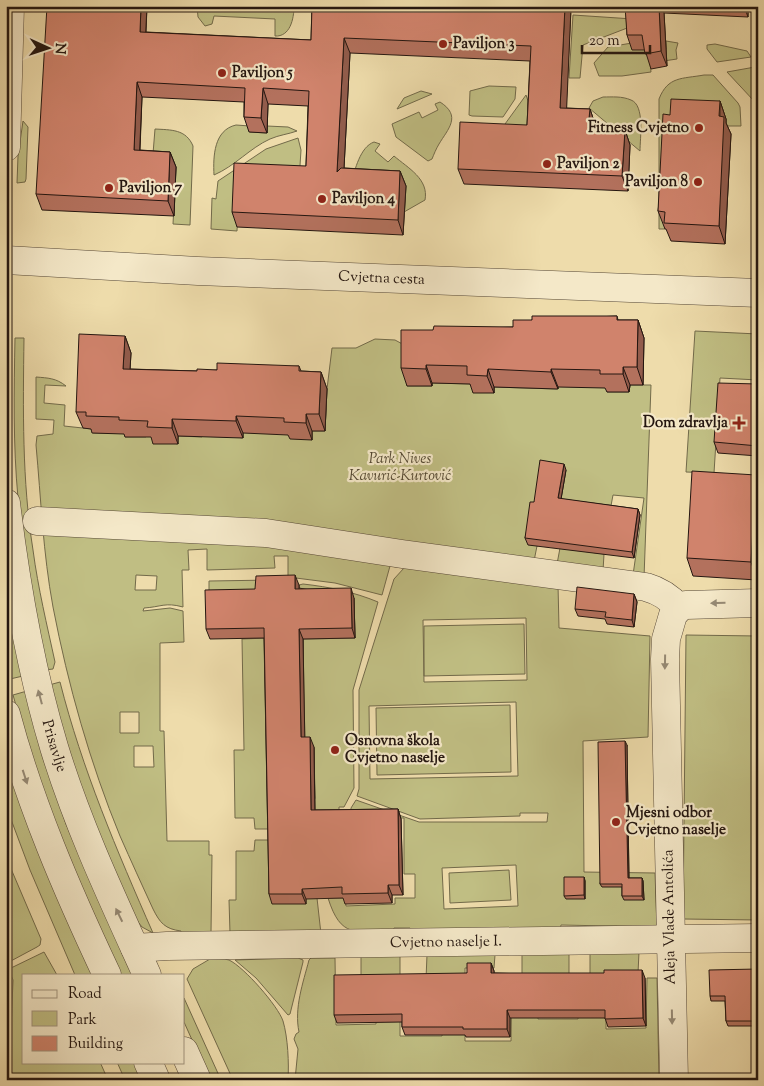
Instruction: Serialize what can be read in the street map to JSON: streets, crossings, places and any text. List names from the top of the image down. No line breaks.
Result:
{"streets":{"street":["Cvjetna cesta","Prisavlje","Aleja Vlade Antolića","Cvjetno naselje I."]},"crossings":[["Prisavlje","Cvjetno naselje I."],["Aleja Vlade Antolića","Cvjetno naselje I."]],"one_way":["Aleja Vlade Antolića"],"parks":["Park Nives Kavurić-Kurtović"],"places":{"other":["Paviljon 3","Paviljon 5","Fitness Cvjetno","Paviljon 2","Paviljon 8","Paviljon 7","Paviljon 4","Osnovna škola Cvjetno naselje","Mjesni odbor Cvjetno naselje"],"health":["Dom zdravlja"]},"legend":["Road","Park","Building"],"scale_bar":"20 m","north":"right"}
